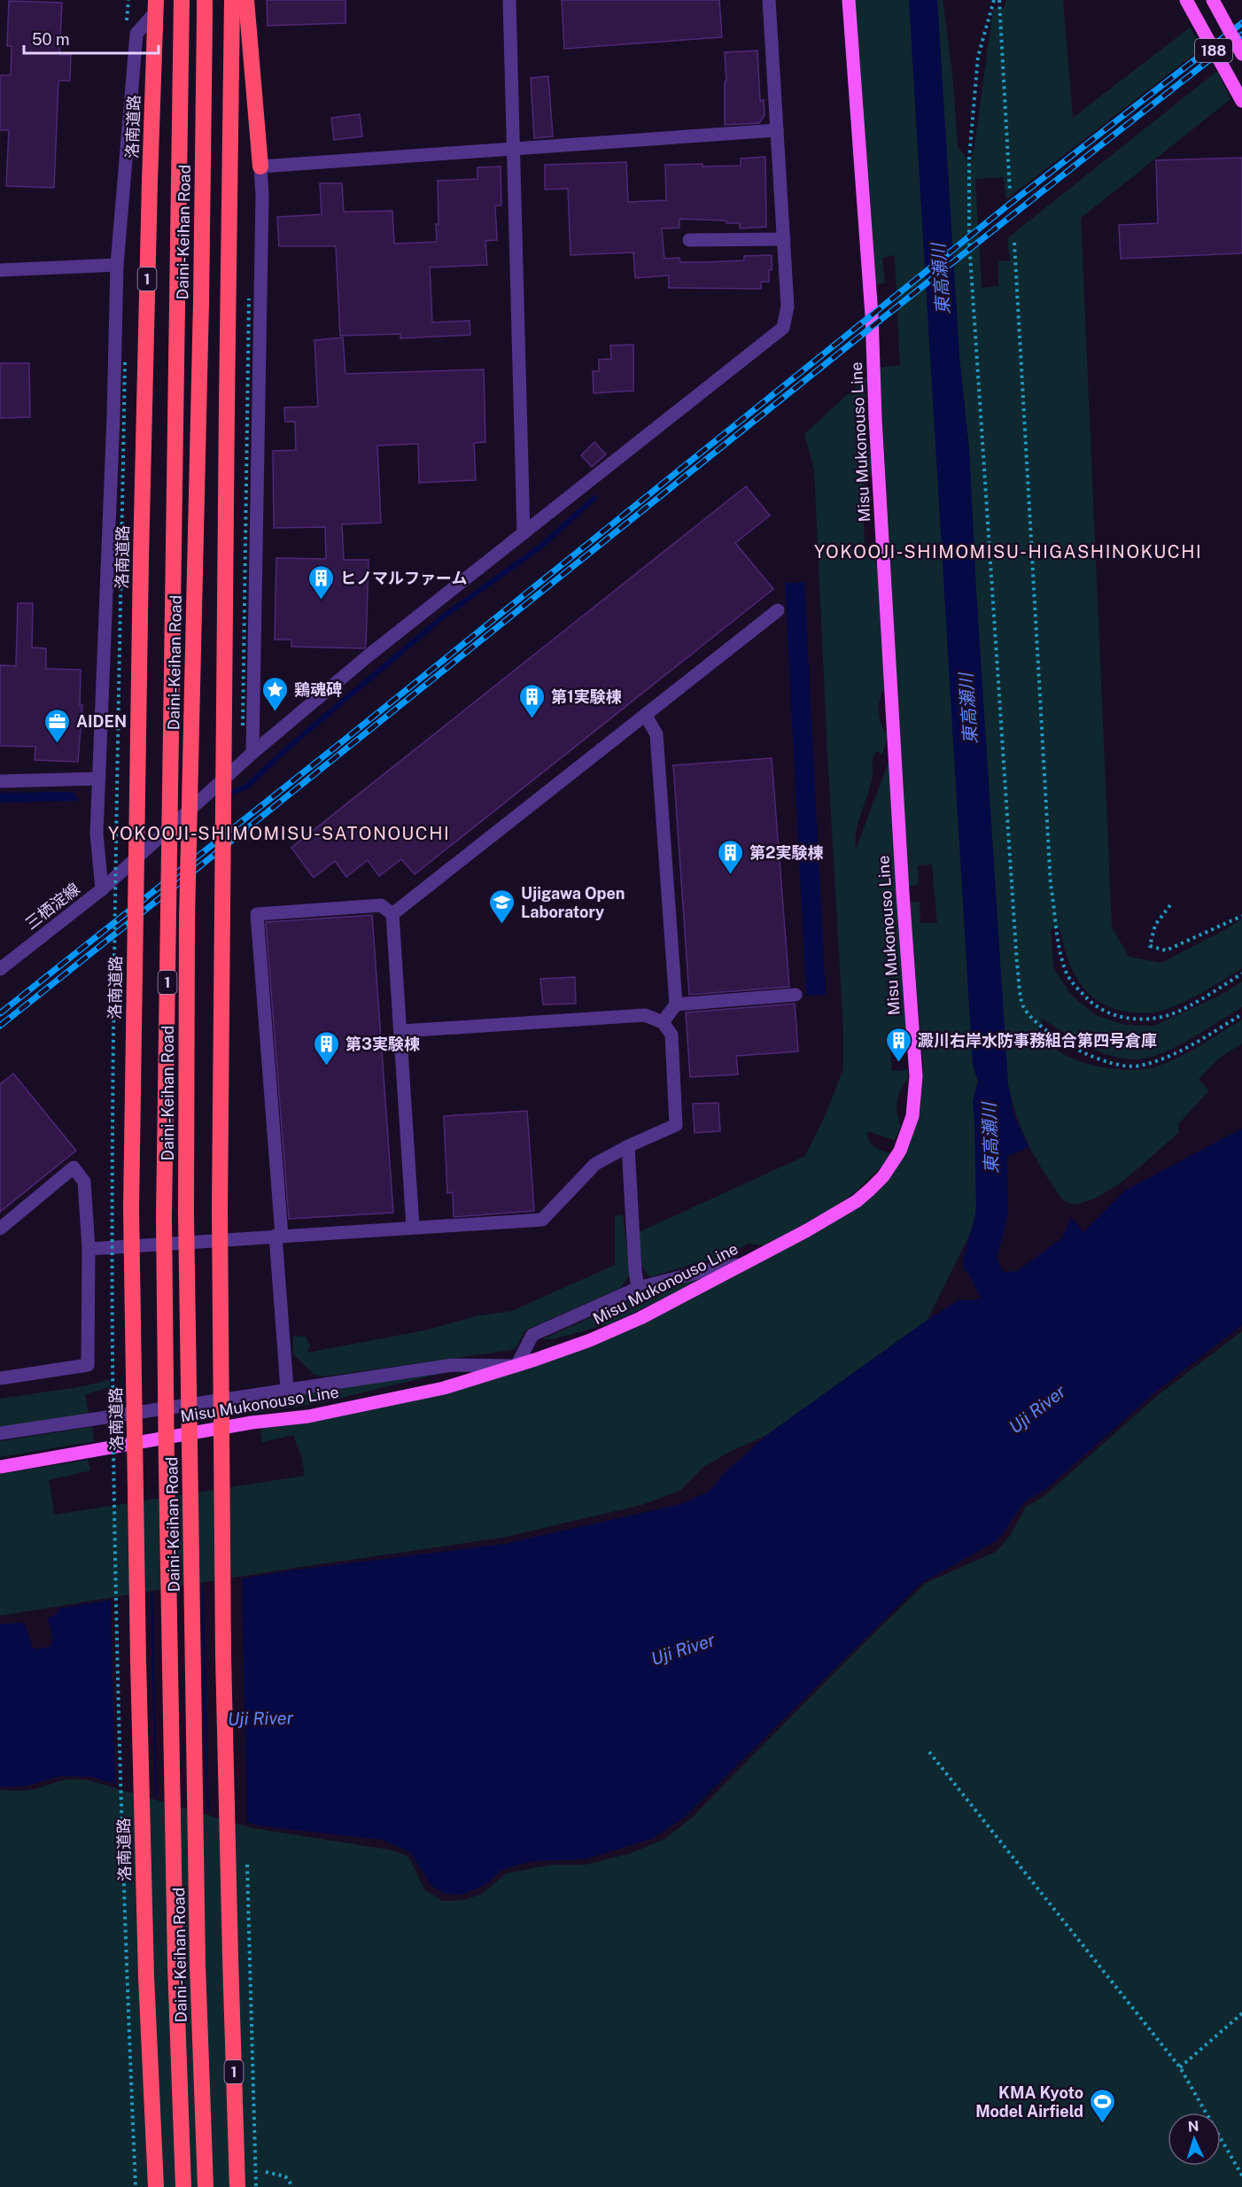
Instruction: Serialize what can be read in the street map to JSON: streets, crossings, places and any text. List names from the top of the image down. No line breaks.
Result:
{"streets":{"highway":["洛南道路","Daini-Keihan Road","1"],"main road":["188","Misu Mukonouso Line"],"street":["三栖淀線"]},"districts":["YOKOOJI-SHIMOMISU-HIGASHINOKUCHI","YOKOOJI-SHIMOMISU-SATONOUCHI"],"water":["東高瀬川","Uji River"],"places":{"building":["ヒノマルファーム","第1実験棟","第2実験棟","澱川右岸水防事務組合第四号倉庫","第3実験棟"],"place":["鶏魂碑"],"office":["AIDEN"],"school or university":["Ujigawa Open Laboratory"],"sports":["KMA Kyoto Model Airfield"]},"scale_bar":"50 m","north":"top"}
